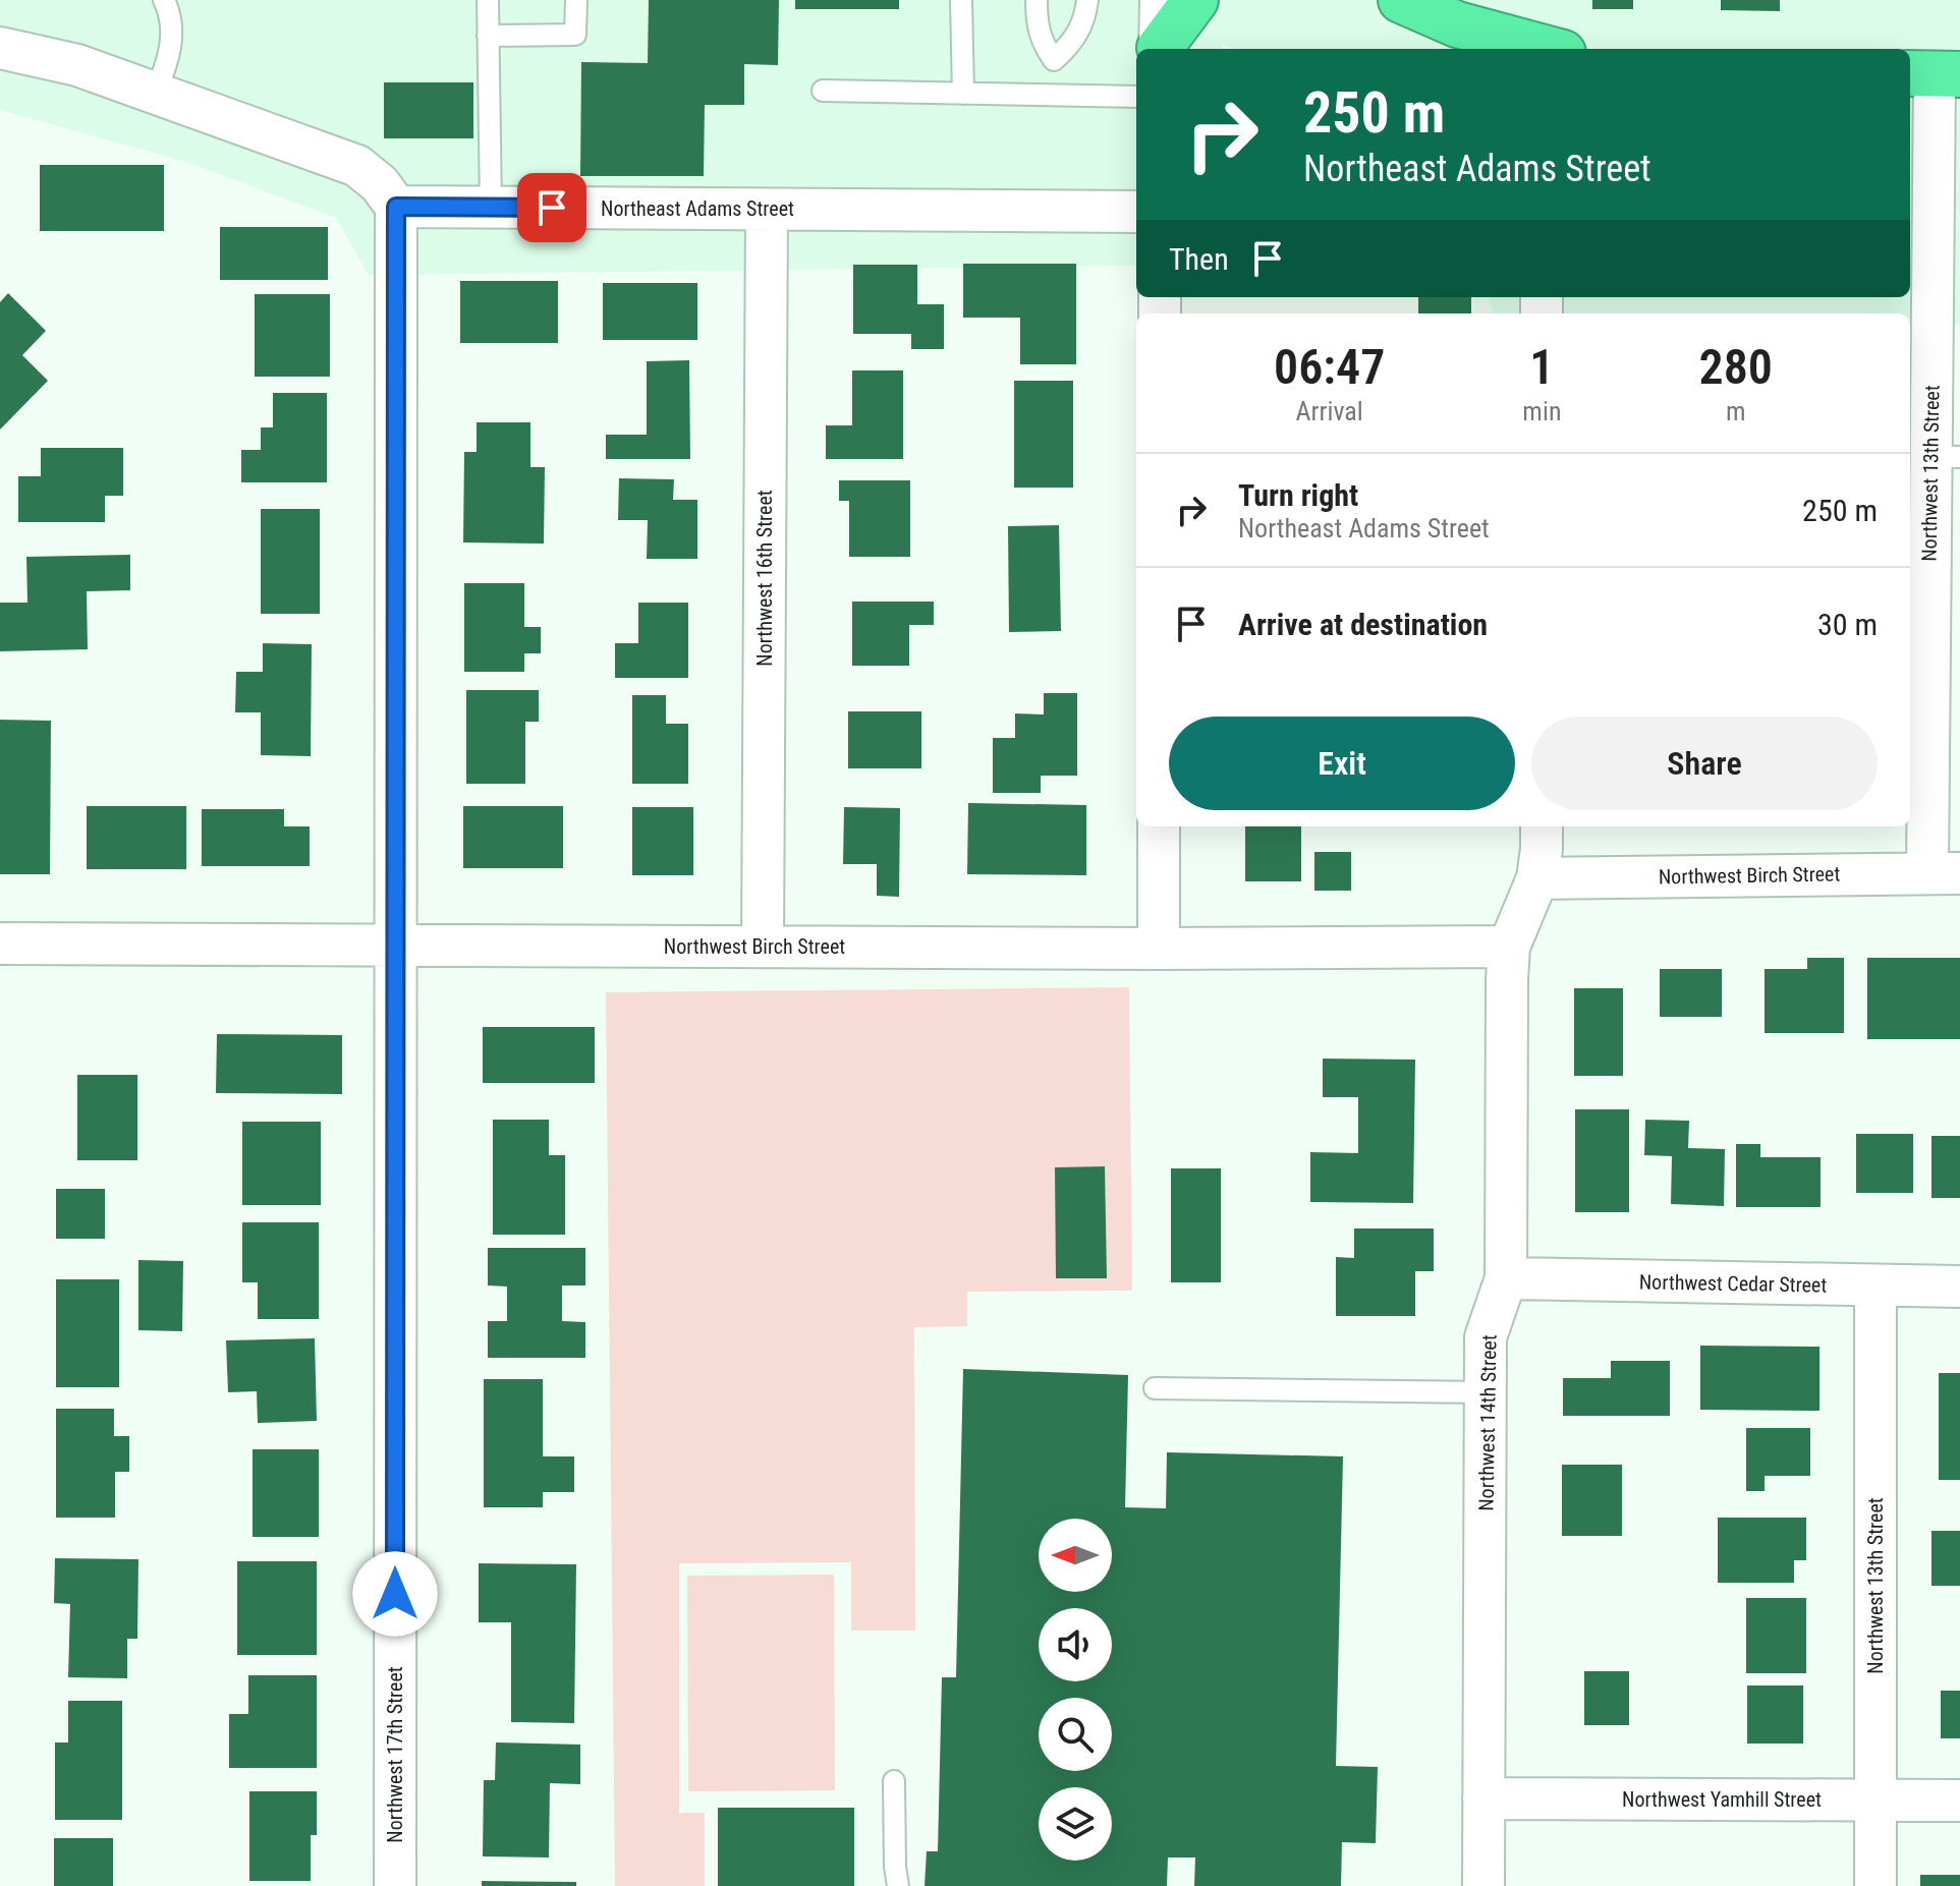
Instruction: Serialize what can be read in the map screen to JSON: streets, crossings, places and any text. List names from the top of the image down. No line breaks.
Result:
{"streets":{"street":["Northeast Adams Street","Northwest 13th Street","Northwest 16th Street","Northwest Birch Street","Northwest Cedar Street","Northwest 14th Street","Northwest 17th Street","Northwest Yamhill Street"]},"crossings":[["Northeast Adams Street","Northwest 16th Street"],["Northeast Adams Street","Northwest 17th Street"],["Northwest 13th Street","Northwest Birch Street"],["Northwest 13th Street","Northwest Cedar Street"],["Northwest 13th Street","Northwest Yamhill Street"],["Northwest 16th Street","Northwest Birch Street"],["Northwest Birch Street","Northwest 14th Street"],["Northwest Birch Street","Northwest 17th Street"],["Northwest Cedar Street","Northwest 14th Street"],["Northwest 14th Street","Northwest Yamhill Street"]],"north":"left","page":{"turn":["250 m","Northeast Adams Street"],"then":"Then","eta":["06:47","Arrival","1","min","280","m"],"list":[{"name":"Turn right","note":"Northeast Adams Street","value":"250 m"},{"name":"Arrive at destination","value":"30 m"}],"buttons":["Exit","Share"]}}
